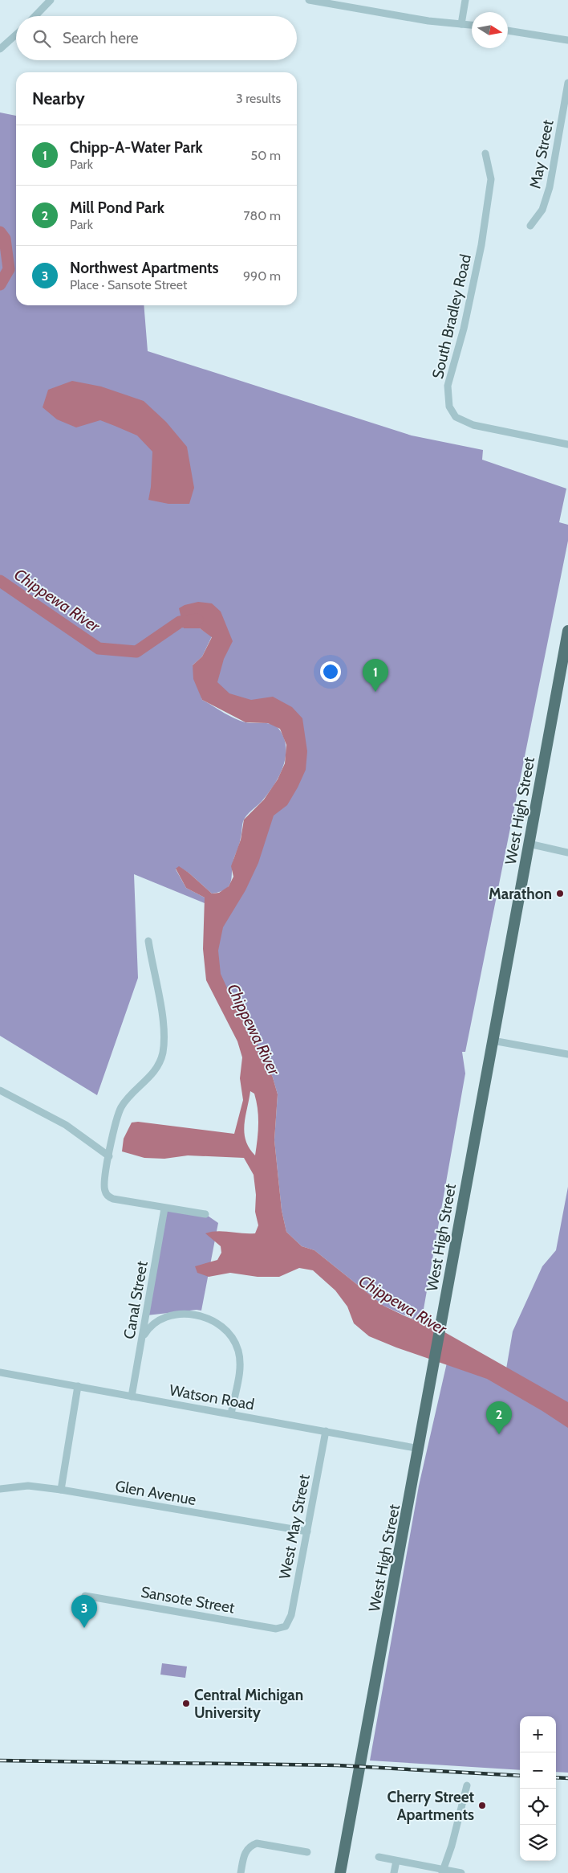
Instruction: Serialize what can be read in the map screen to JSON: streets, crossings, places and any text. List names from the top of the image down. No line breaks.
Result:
{"streets":{"main road":["West High Street"],"street":["May Street","South Bradley Road","Canal Street","Watson Road","Glen Avenue","West May Street","Sansote Street"]},"crossings":[["West High Street","Watson Road"],["Canal Street","Watson Road"],["Watson Road","West May Street"],["Glen Avenue","West May Street"],["West May Street","Sansote Street"]],"water":["Chippewa River"],"places":["Marathon","Central Michigan University","Cherry Street Apartments"],"north":"right","page":{"search":"Search here","heading":["Nearby","3 results"],"list":[{"mark":"1","name":"Chipp-A-Water Park","note":"Park","value":"50 m"},{"mark":"2","name":"Mill Pond Park","note":"Park","value":"780 m"},{"mark":"3","name":"Northwest Apartments","note":"Place · Sansote Street","value":"990 m"}],"pins":["1","2","3"],"map_buttons":["+","−"]}}
